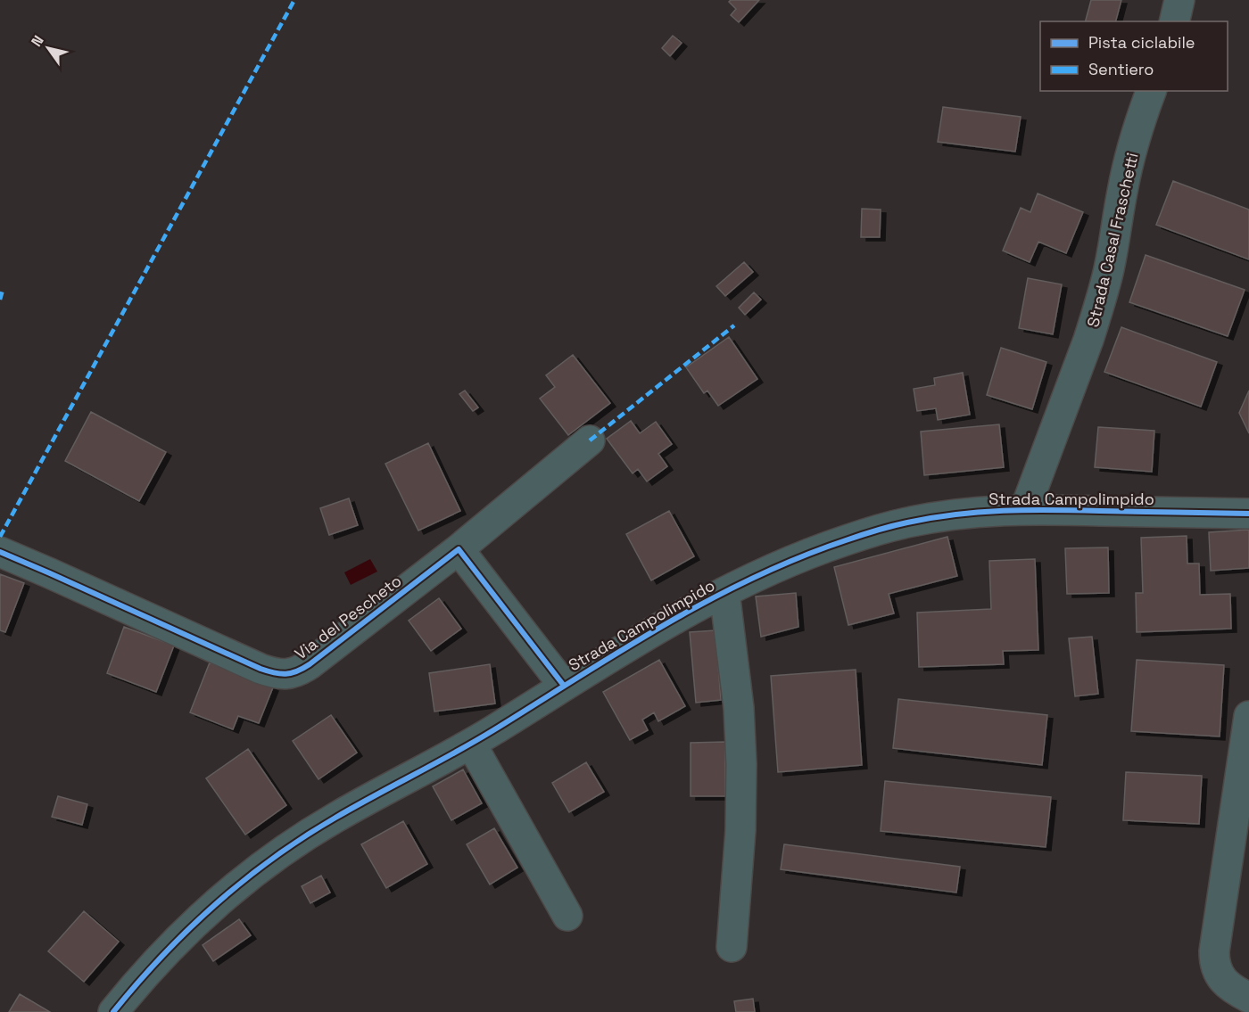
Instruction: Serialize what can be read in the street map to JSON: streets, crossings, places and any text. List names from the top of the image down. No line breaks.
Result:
{"streets":{"street":["Strada Casal Fraschetti","Strada Campolimpido","Via del Pescheto"]},"crossings":[["Strada Casal Fraschetti","Strada Campolimpido"]],"legend":["Pista ciclabile","Sentiero"],"north":"top left"}
